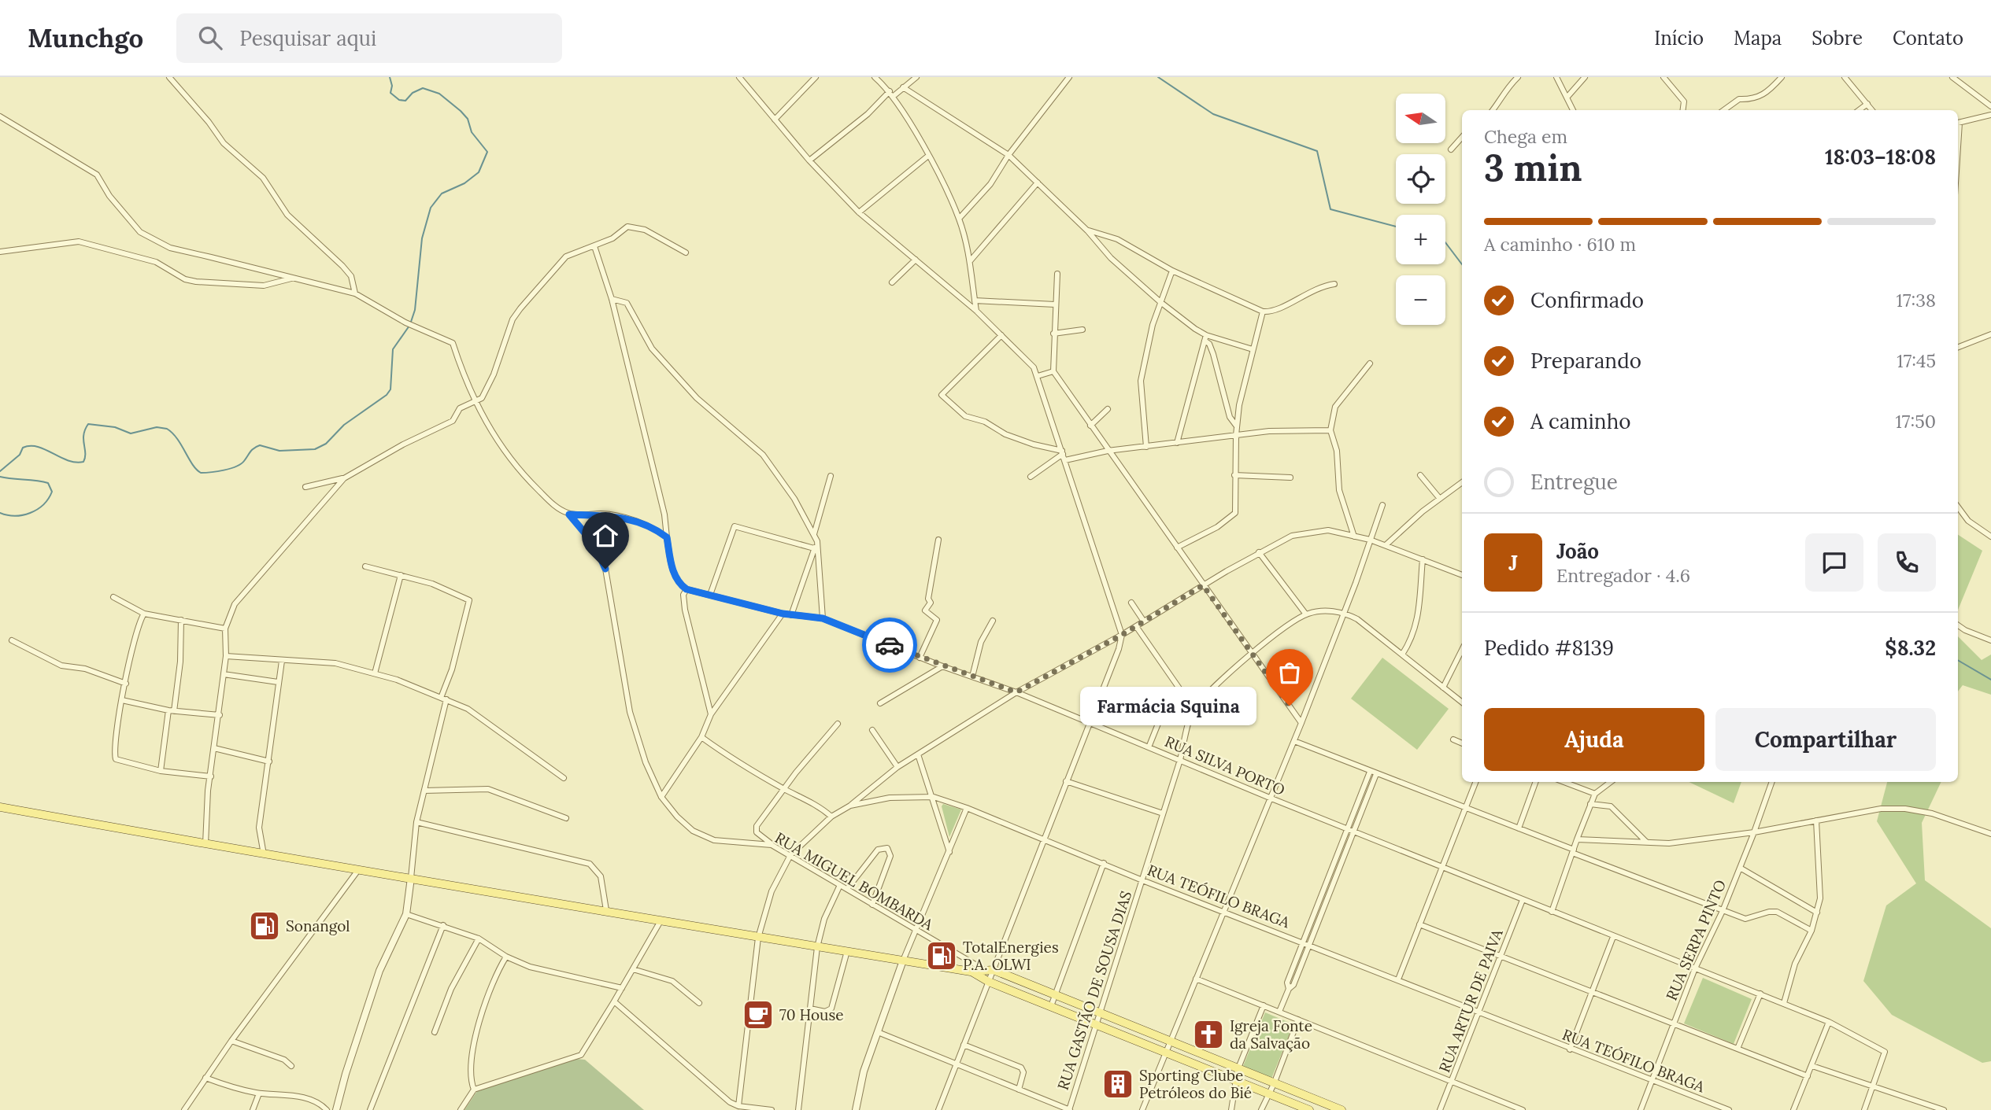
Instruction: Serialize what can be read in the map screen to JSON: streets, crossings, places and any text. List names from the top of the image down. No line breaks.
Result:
{"streets":{"street":["RUA SILVA PORTO","RUA MIGUEL BOMBARDA","RUA TEÓFILO BRAGA","RUA SERPA PINTO","RUA GASTÃO DE SOUSA DIAS","RUA ARTUR DE PAIVA"]},"crossings":[["RUA SILVA PORTO","RUA SERPA PINTO"],["RUA SILVA PORTO","RUA GASTÃO DE SOUSA DIAS"],["RUA SILVA PORTO","RUA ARTUR DE PAIVA"],["RUA MIGUEL BOMBARDA","RUA TEÓFILO BRAGA"],["RUA TEÓFILO BRAGA","RUA SERPA PINTO"],["RUA TEÓFILO BRAGA","RUA GASTÃO DE SOUSA DIAS"],["RUA TEÓFILO BRAGA","RUA ARTUR DE PAIVA"]],"places":{"other":["Farmácia Squina"],"fuel station":["Sonangol","TotalEnergies P.A. OLWI"],"cafe":["70 House"],"church":["Igreja Fonte da Salvação"],"building":["Sporting Clube Petróleos do Bié"]},"north":"left","page":{"header":"Munchgo","search":"Pesquisar aqui","nav":["Início","Mapa","Sobre","Contato"],"map_buttons":["+","−"],"heading":["3 min","Chega em","18:03–18:08"],"panel":["João","Entregador · 4.6","Pedido #8139","$8.32"],"bar":"A caminho · 610 m","list":[["Confirmado","17:38"],["Preparando","17:45"],["A caminho","17:50"],"Entregue"],"round":"J","bubble":"Farmácia Squina","buttons":["Ajuda","Compartilhar"]}}
